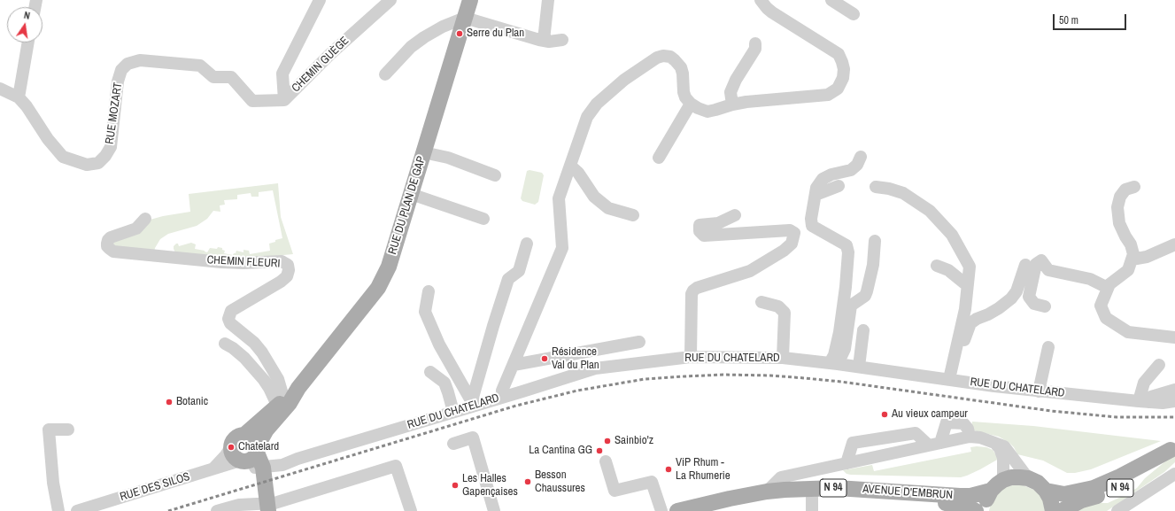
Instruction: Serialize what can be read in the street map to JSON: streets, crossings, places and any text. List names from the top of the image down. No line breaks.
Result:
{"streets":{"main road":["RUE DU PLAN DE GAP","N 94","AVENUE D'EMBRUN"],"street":["CHEMIN GUÈGE","RUE MOZART","CHEMIN FLEURI","RUE DU CHATELARD","RUE DES SILOS"]},"crossings":[["CHEMIN GUÈGE","RUE MOZART"],["RUE DU CHATELARD","RUE DES SILOS"]],"places":["Serre du Plan","Résidence Val du Plan","Botanic","Au vieux campeur","Sainbio'z","Chatelard","La Cantina GG","ViP Rhum - La Rhumerie","Besson Chaussures","Les Halles Gapençaises"],"scale_bar":"50 m","north":"top"}
